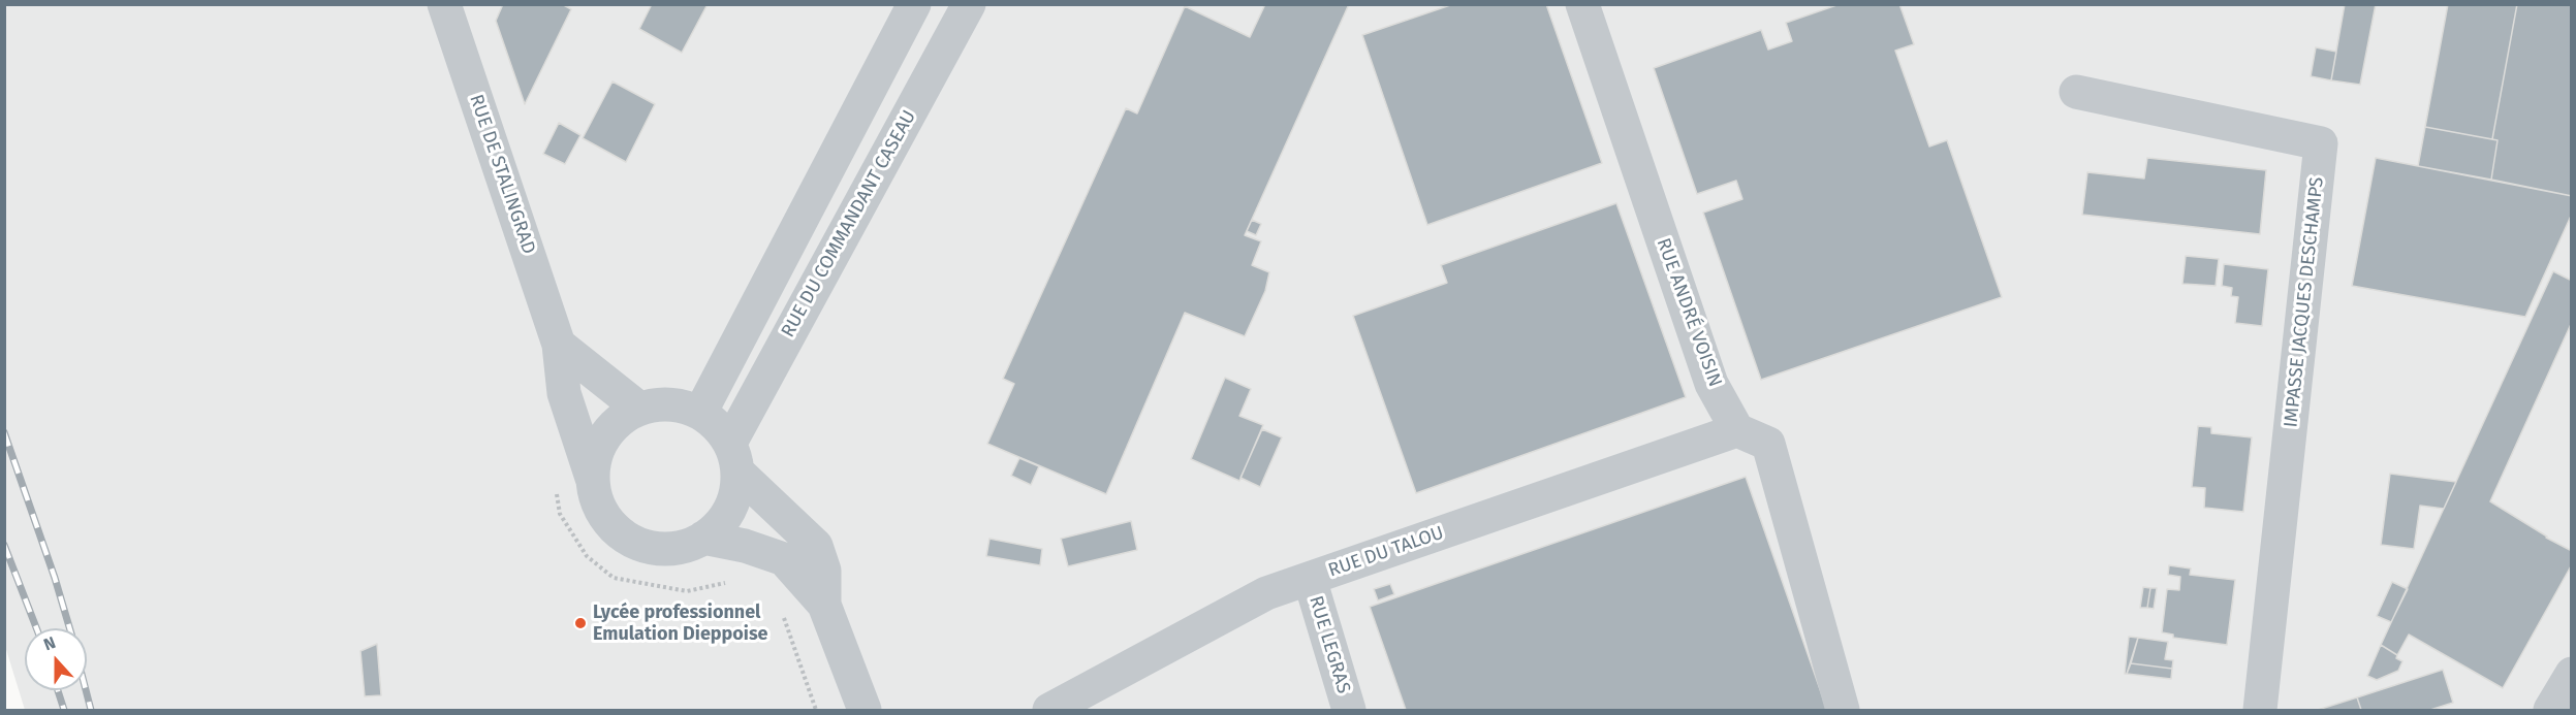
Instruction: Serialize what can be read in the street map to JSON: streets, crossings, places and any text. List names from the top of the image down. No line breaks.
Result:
{"streets":{"street":["RUE DE STALINGRAD","RUE DU COMMANDANT CASEAU","IMPASSE JACQUES DESCHAMPS","RUE ANDRÉ VOISIN","RUE DU TALOU","RUE LEGRAS"]},"crossings":[["RUE DE STALINGRAD","RUE DU COMMANDANT CASEAU"],["RUE ANDRÉ VOISIN","RUE DU TALOU"],["RUE DU TALOU","RUE LEGRAS"]],"places":["Lycée professionnel Emulation Dieppoise"],"north":"top"}
